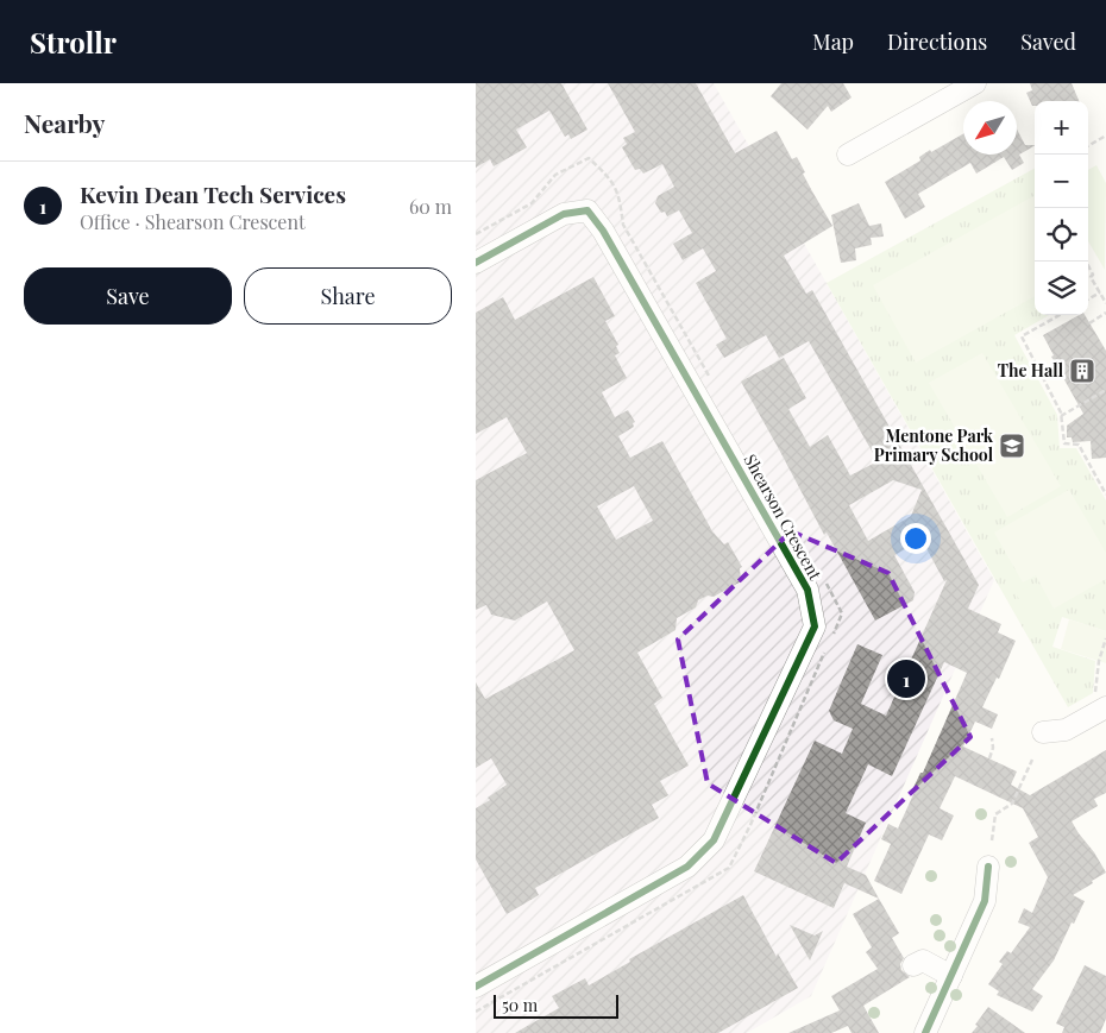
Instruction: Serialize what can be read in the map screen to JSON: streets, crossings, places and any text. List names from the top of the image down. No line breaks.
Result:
{"streets":{"street":["Shearson Crescent"]},"places":{"building":["The Hall"],"school or university":["Mentone Park Primary School"]},"scale_bar":"50 m","north":"bottom left","page":{"header":"Strollr","nav":["Map","Directions","Saved"],"heading":"Nearby","map_buttons":["+","−"],"list":[{"mark":"1","name":"Kevin Dean Tech Services","note":"Office · Shearson Crescent","value":"60 m"}],"buttons":["Save","Share"],"pins":"1","scale":"50 m"}}
